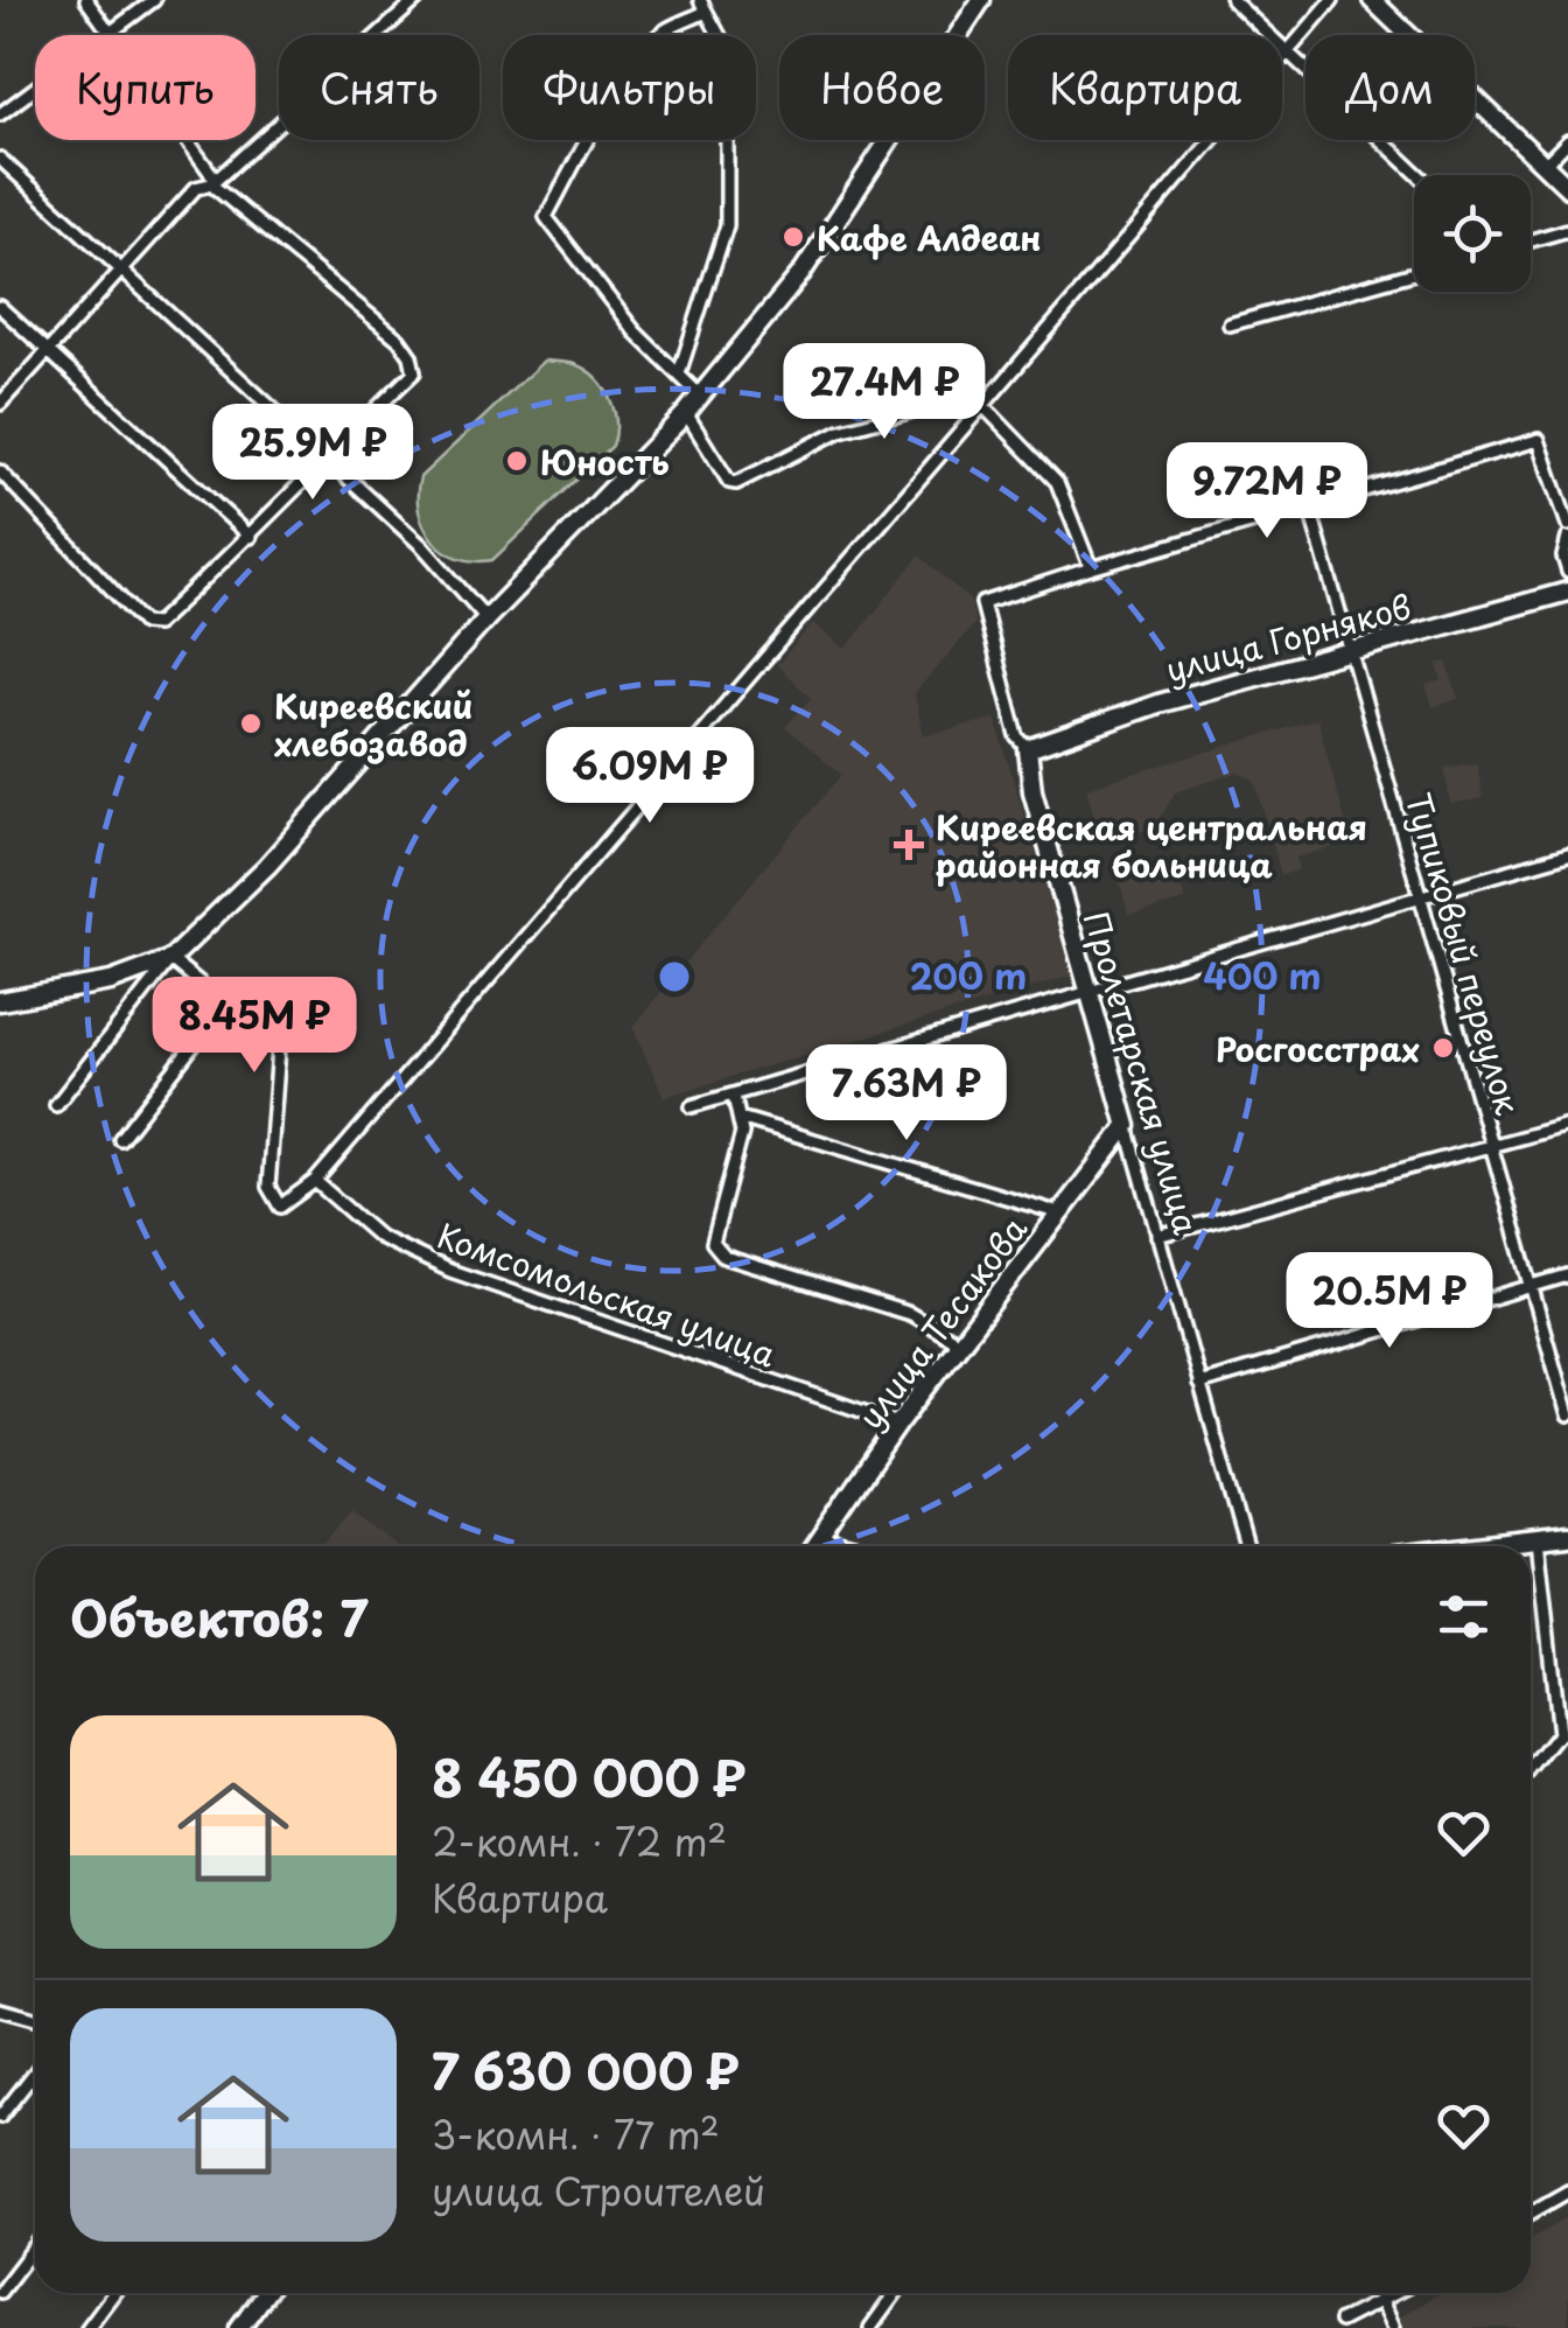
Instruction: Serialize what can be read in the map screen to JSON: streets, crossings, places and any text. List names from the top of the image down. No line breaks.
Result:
{"streets":{"main road":["улица Горняков","Пролетарская улица","улица Тесакова"],"street":["Тупиковый переулок","Комсомольская улица"]},"crossings":[["улица Горняков","Тупиковый переулок"],["улица Горняков","Пролетарская улица"],["Пролетарская улица","улица Тесакова"],["Комсомольская улица","улица Тесакова"]],"places":{"other":["Кафе Алдеан","Юность","Киреевский хлебозавод","Росгосстрах"],"health":["Киреевская центральная районная больница"]},"page":{"chip":["Купить","Снять","Фильтры","Новое","Квартира","Дом"],"price":["27.4M ₽","25.9M ₽","9.72M ₽","6.09M ₽","8.45M ₽","7.63M ₽","20.5M ₽"],"heading":"Объектов: 7","list":[{"name":"8 450 000 ₽","note":"2-комн. · 72 m² · Квартира"},{"name":"7 630 000 ₽","note":"3-комн. · 77 m² · улица Строителей"}]},"rings":["200 m","400 m"]}
